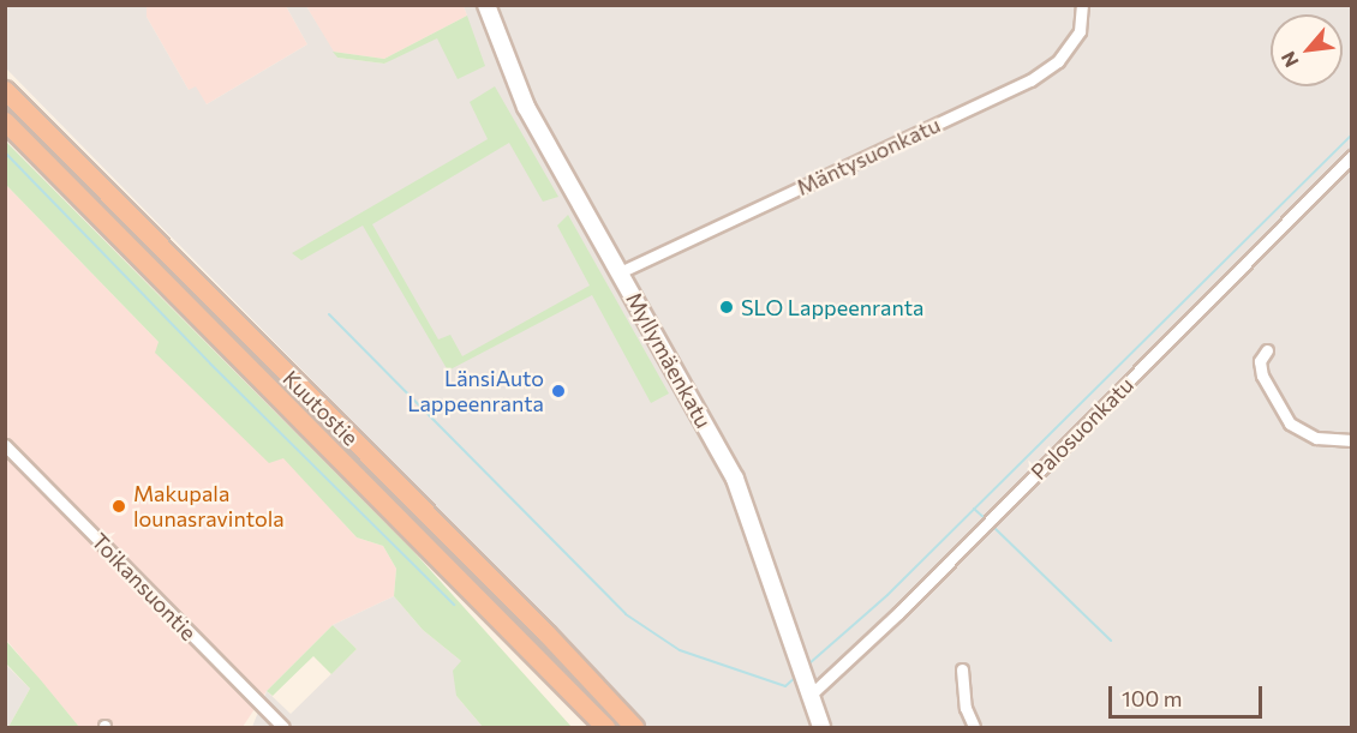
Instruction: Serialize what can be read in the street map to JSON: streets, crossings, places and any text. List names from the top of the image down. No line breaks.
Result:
{"streets":{"highway":["Kuutostie"],"main road":["Myllymäenkatu"],"street":["Mäntysuonkatu","Palosuonkatu","Toikansuontie"]},"crossings":[["Mäntysuonkatu","Myllymäenkatu"],["Myllymäenkatu","Palosuonkatu"]],"places":["SLO Lappeenranta","LänsiAuto Lappeenranta","Makupala lounasravintola"],"scale_bar":"100 m","north":"bottom left"}
